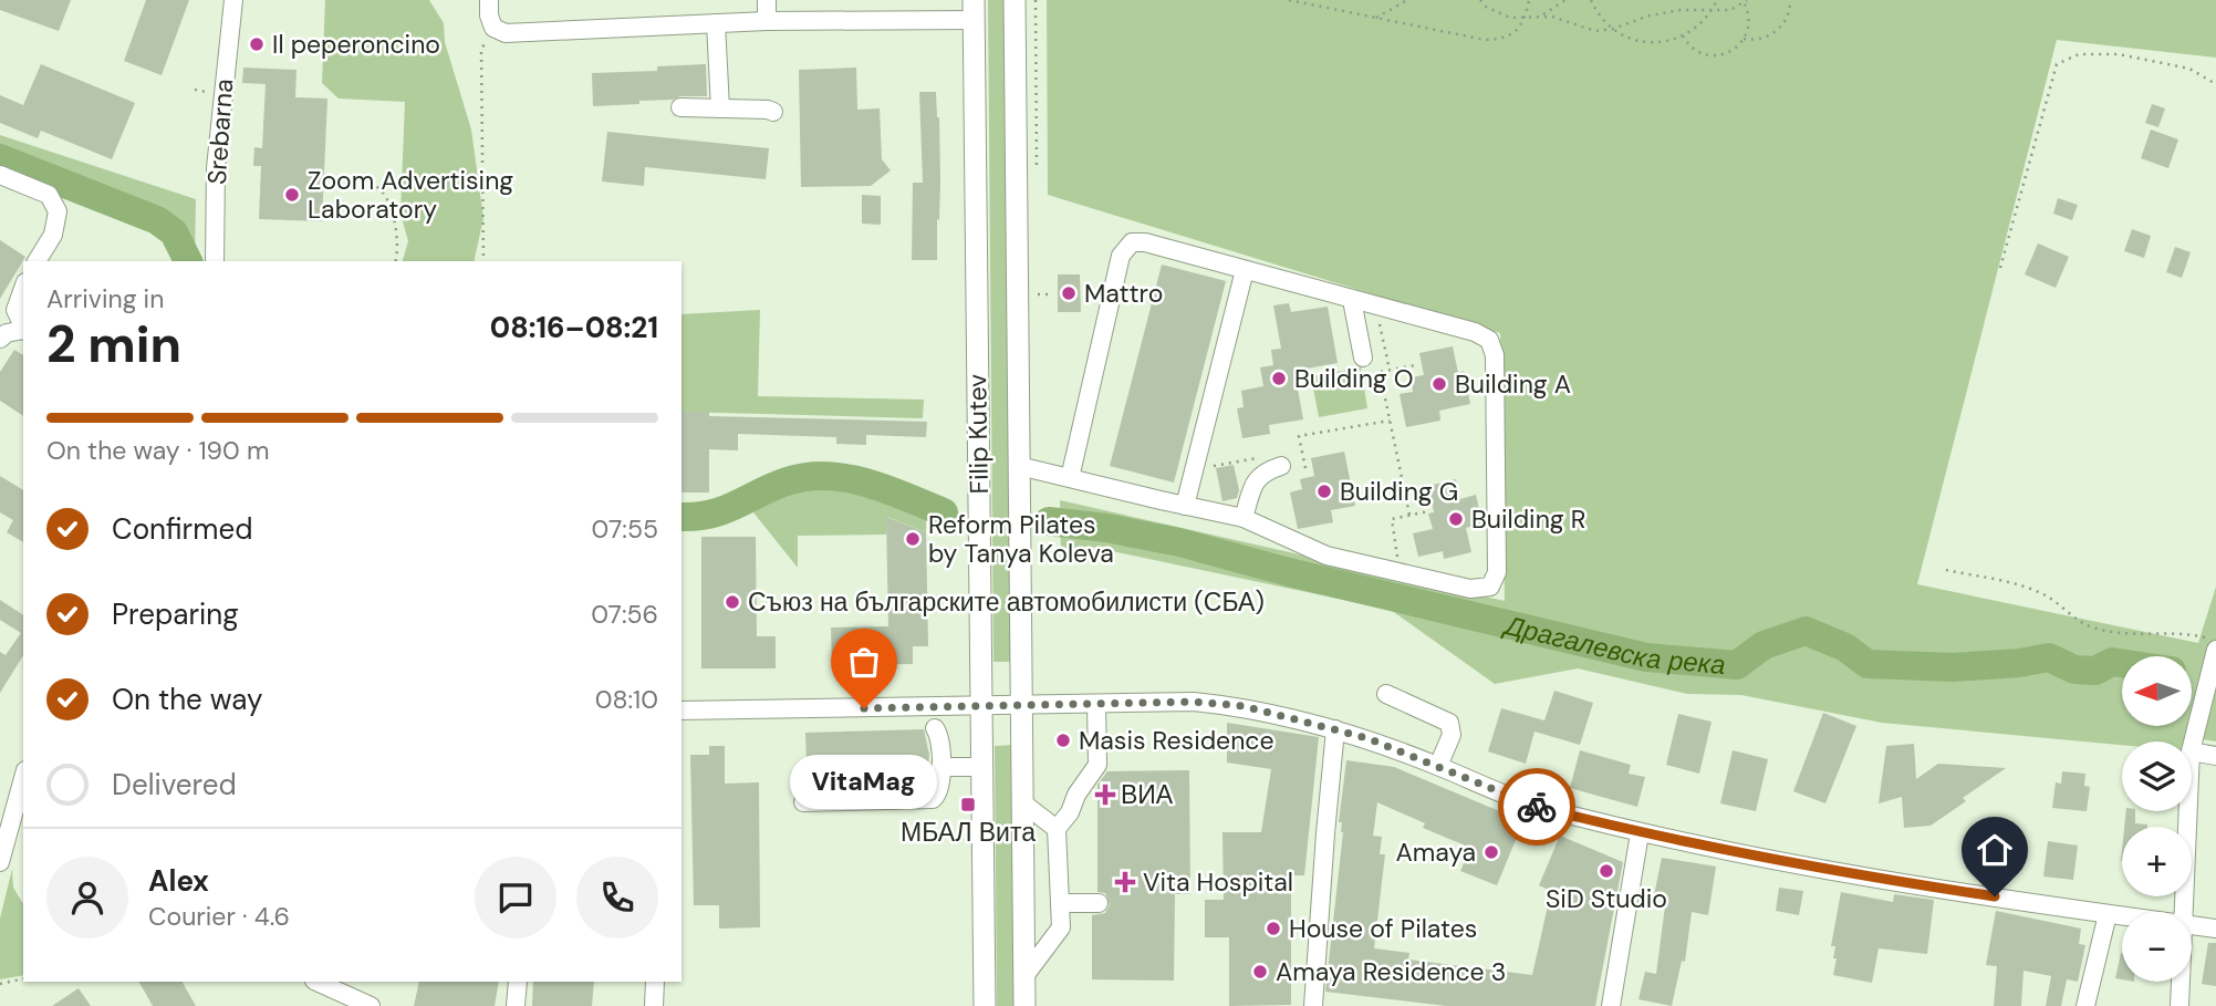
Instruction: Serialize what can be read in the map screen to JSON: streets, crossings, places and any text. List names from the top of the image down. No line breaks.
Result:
{"streets":{"main road":["Filip Kutev"],"street":["Srebarna"]},"water":["Драгалевска река"],"places":{"other":["Il peperoncino","Zoom Advertising Laboratory","Mattro","Building O","Building A","Building G","Building R","Reform Pilates by Tanya Koleva","Съюз на българските автомобилисти (СБА)","VitaMag","Masis Residence","Amaya","SiD Studio","House of Pilates","Amaya Residence 3"],"health":["ВИА","Vita Hospital"],"transit":["МБАЛ Вита"]},"north":"left","page":{"heading":["2 min","Arriving in","08:16–08:21"],"panel":["Alex","Courier · 4.6"],"bar":"On the way · 190 m","list":[["Confirmed","07:55"],["Preparing","07:56"],["On the way","08:10"],"Delivered"],"map_buttons":["+","−"],"bubble":"VitaMag"}}
